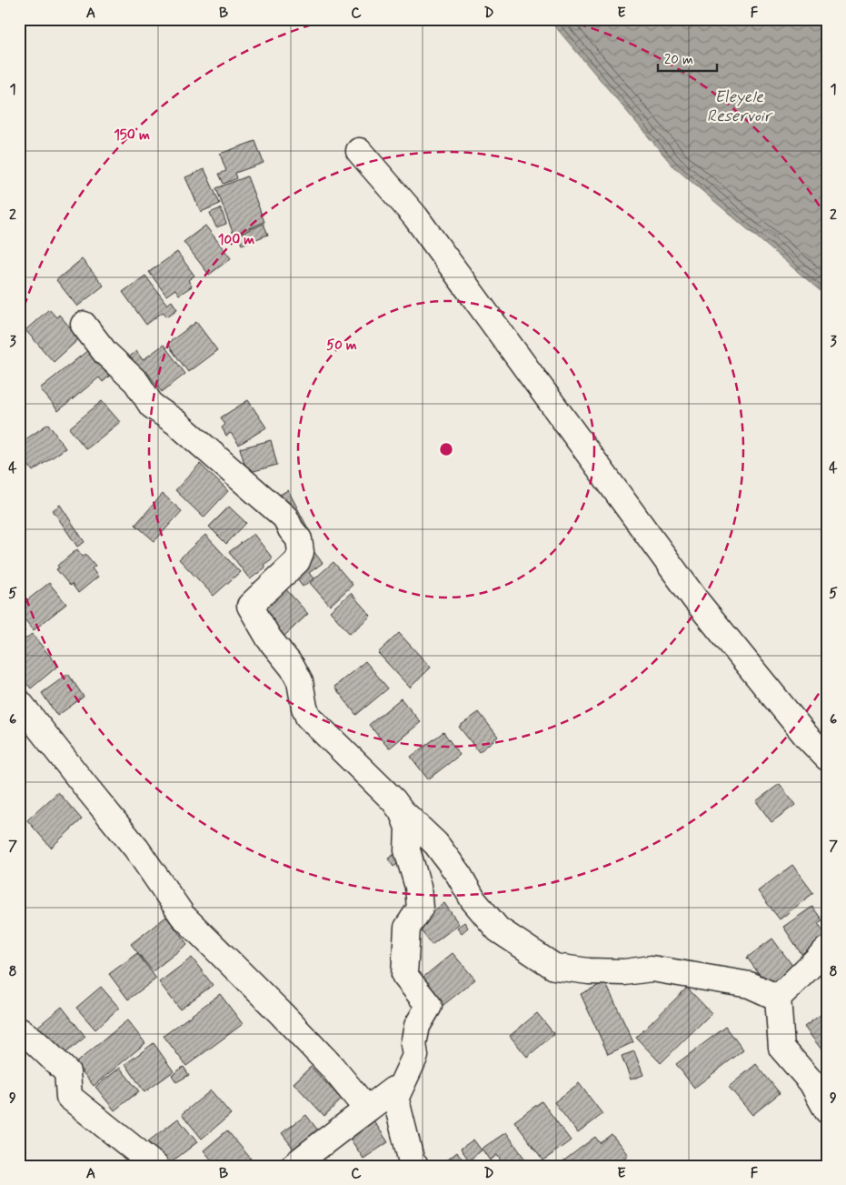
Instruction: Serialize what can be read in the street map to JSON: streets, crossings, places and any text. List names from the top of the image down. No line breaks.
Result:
{"water":["Eleyele Reservoir"],"scale_bar":"20 m","grid":{"columns":["A","B","C","D","E","F"],"rows":["1","2","3","4","5","6","7","8","9"]},"rings":["150 m","100 m","50 m"]}
